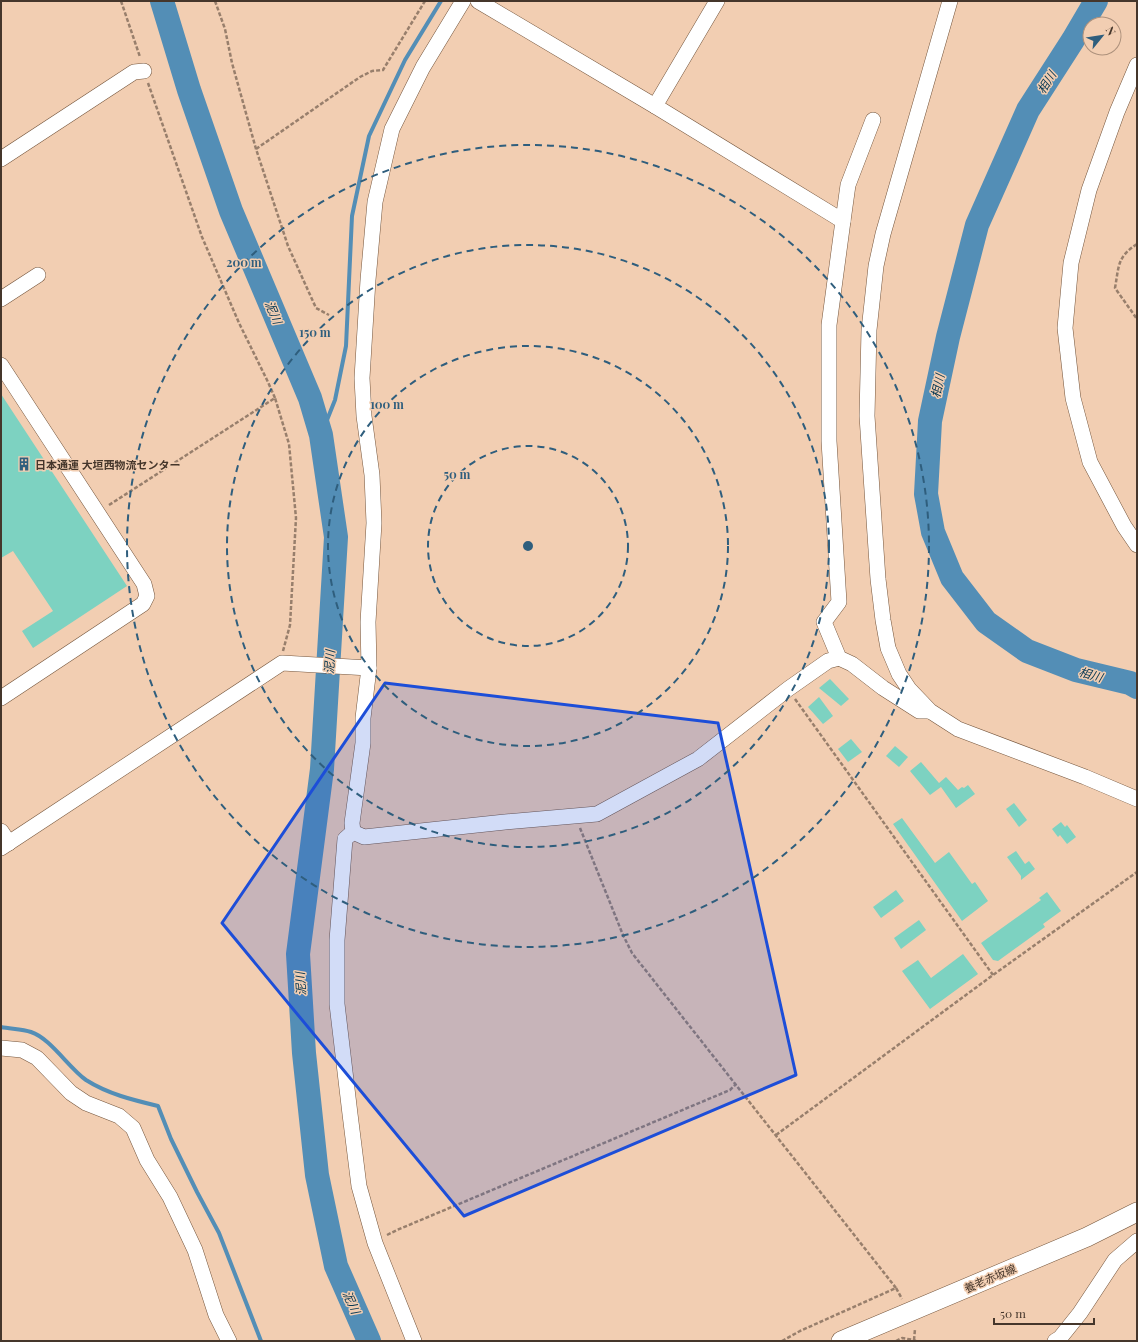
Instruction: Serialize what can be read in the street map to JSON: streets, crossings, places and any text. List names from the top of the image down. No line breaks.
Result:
{"streets":{"main road":["養老赤坂線"]},"water":["相川","泥川"],"places":{"building":["日本通運 大垣西物流センター"]},"scale_bar":"50 m","north":"top right","rings":["200 m","150 m","100 m","50 m"]}
